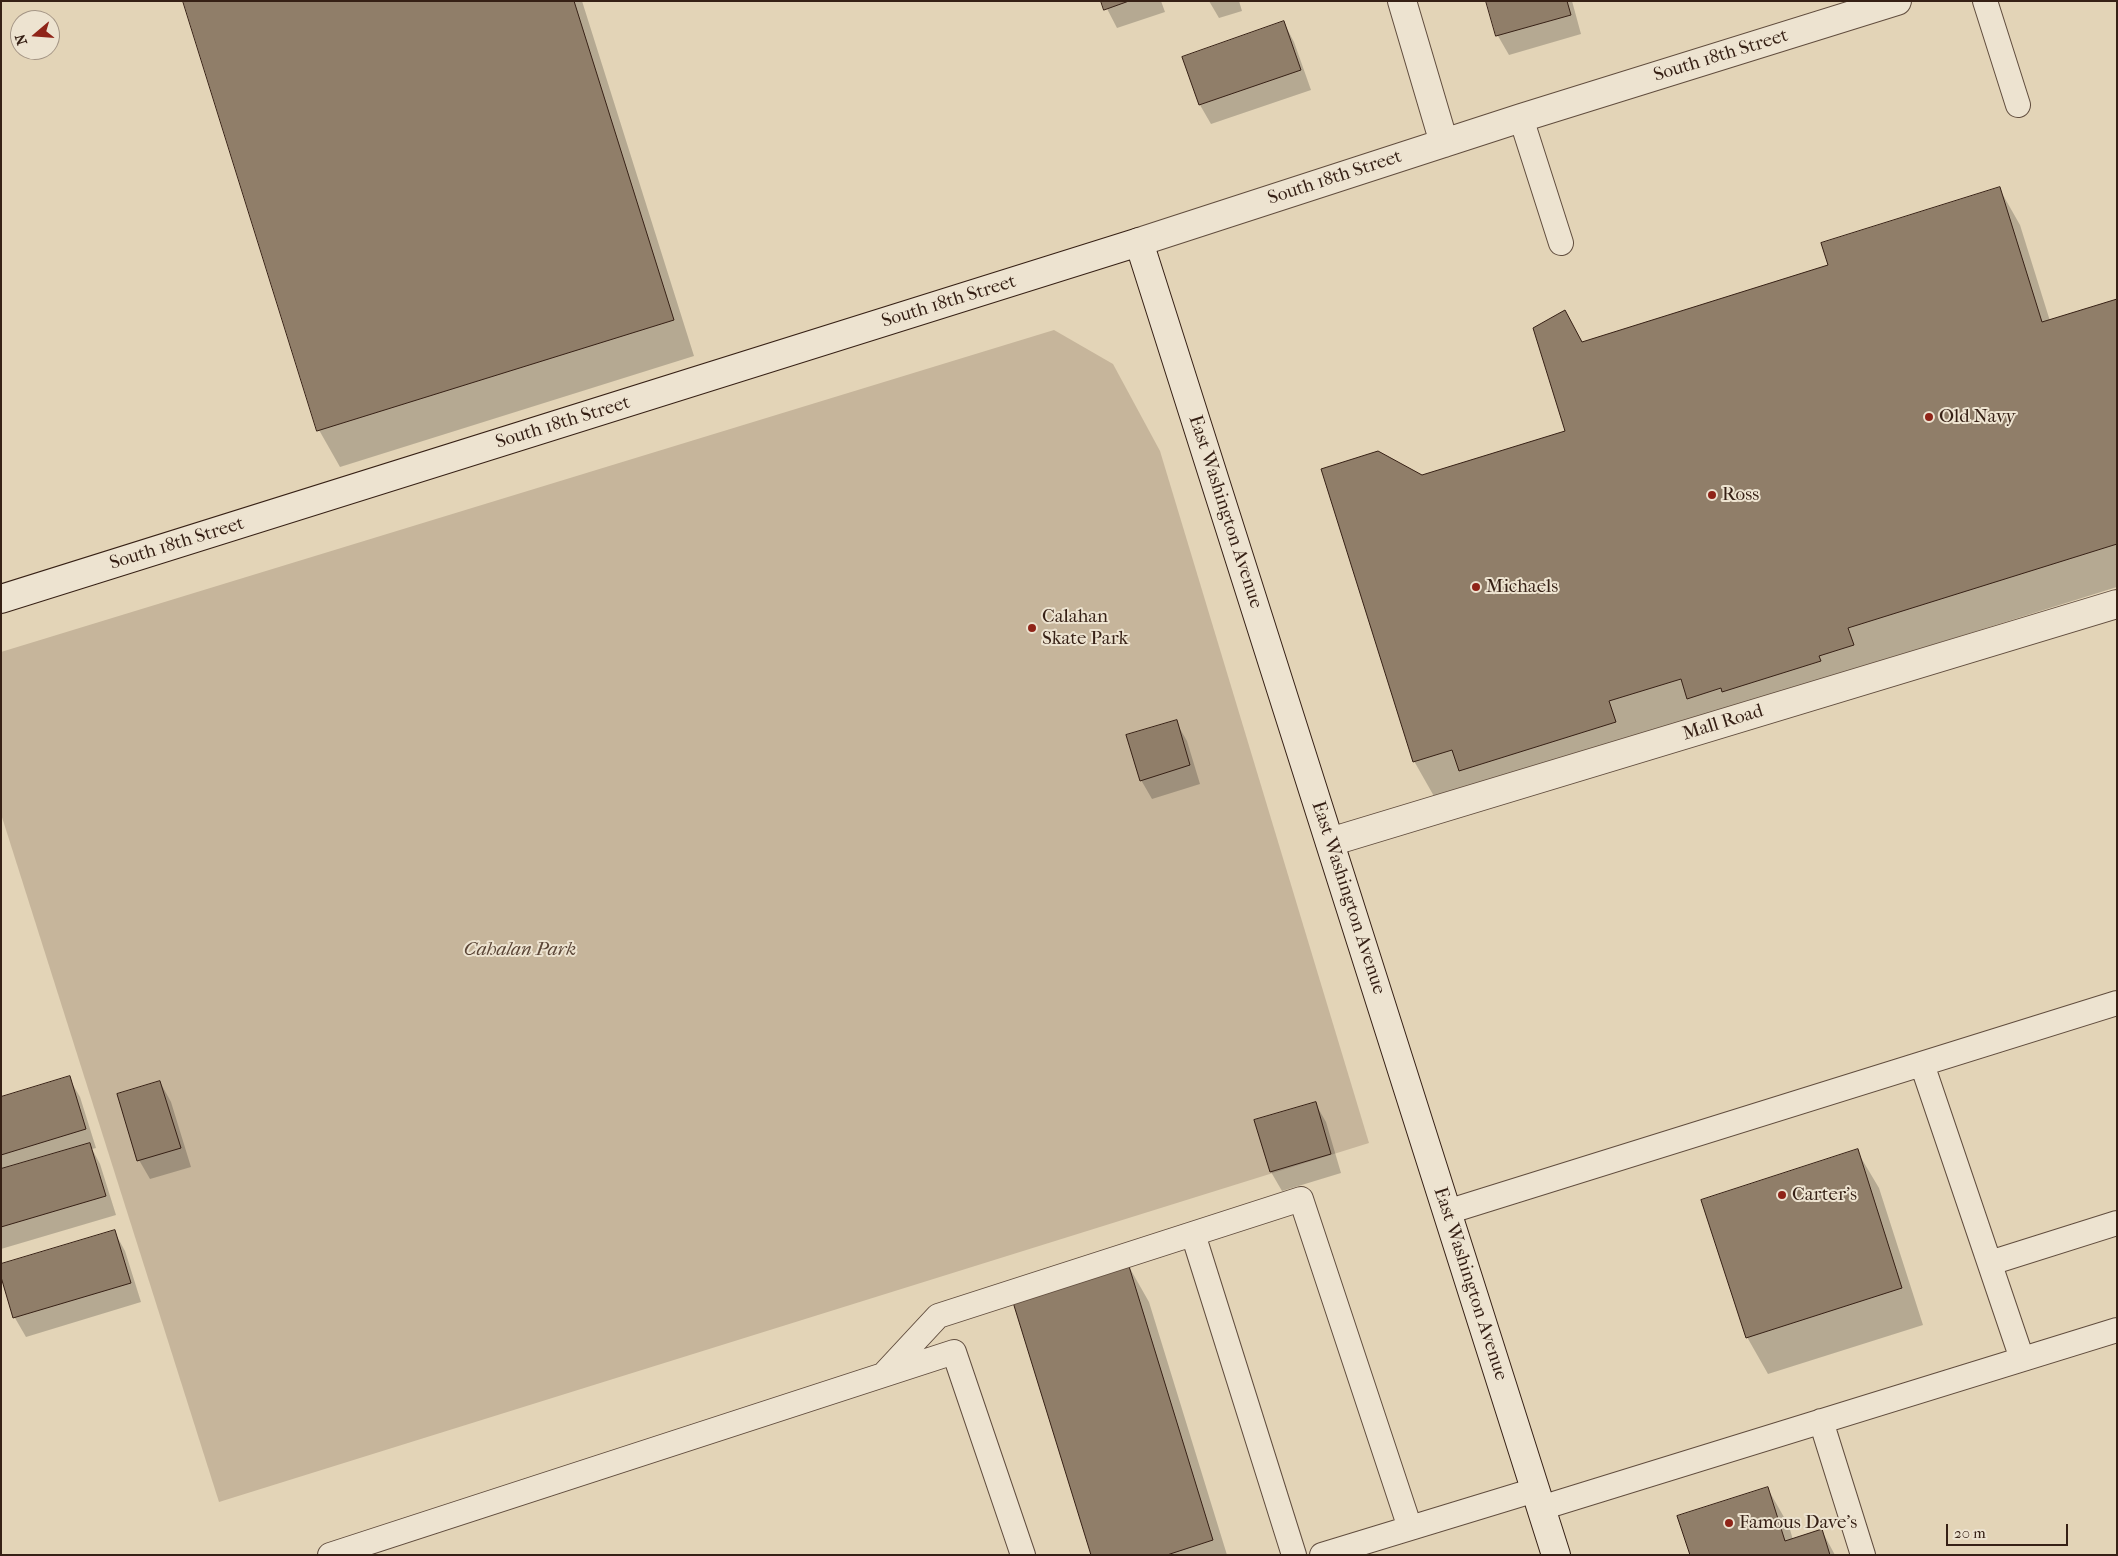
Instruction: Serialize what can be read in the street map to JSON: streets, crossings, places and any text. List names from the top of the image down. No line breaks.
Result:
{"streets":{"street":["South 18th Street","East Washington Avenue","Mall Road"]},"crossings":[["South 18th Street","East Washington Avenue"],["East Washington Avenue","Mall Road"]],"parks":["Cahalan Park"],"places":["Old Navy","Ross","Michaels","Calahan Skate Park","Carter's","Famous Dave's"],"scale_bar":"20 m","north":"left"}
